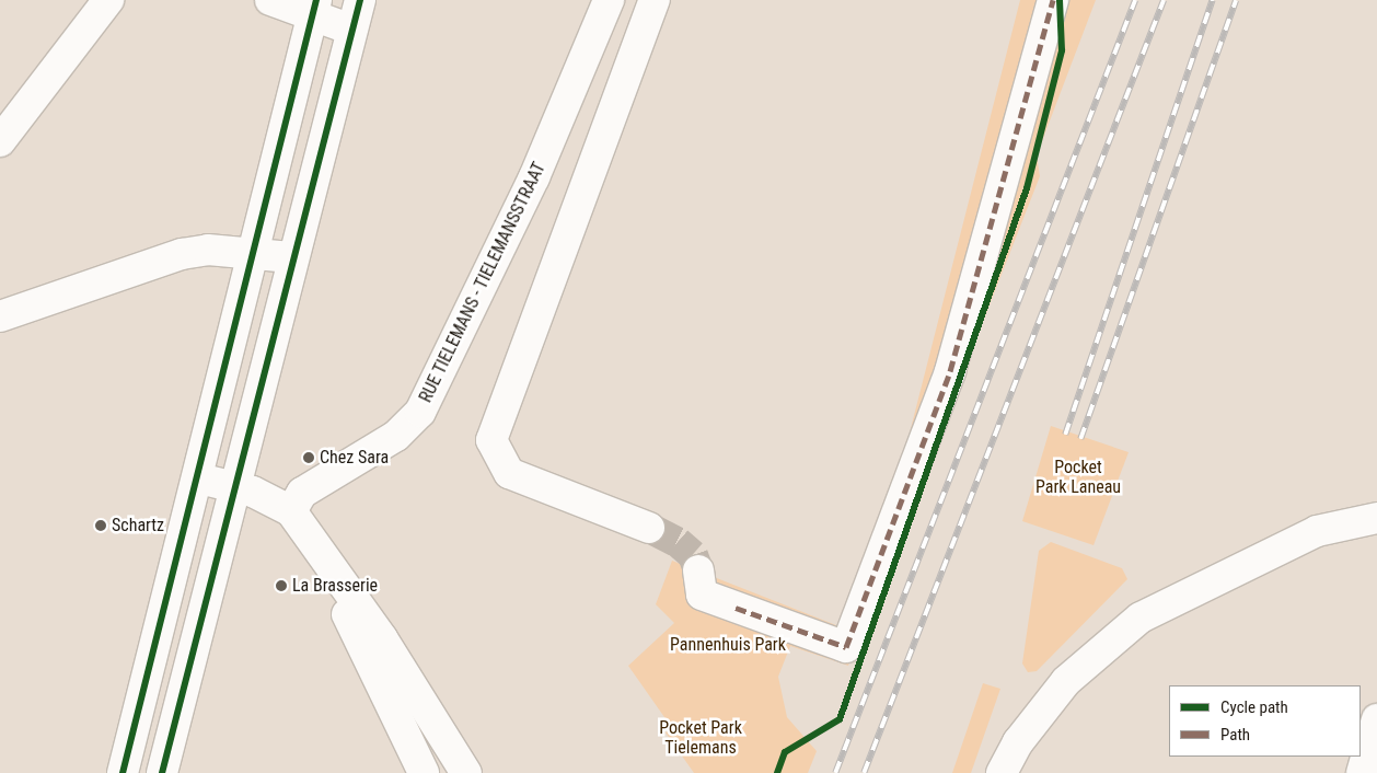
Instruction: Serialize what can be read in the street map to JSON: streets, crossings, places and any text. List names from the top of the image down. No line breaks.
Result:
{"streets":{"street":["RUE TIELEMANS - TIELEMANSSTRAAT"]},"parks":["Pocket Park Laneau","Pannenhuis Park","Pocket Park Tielemans"],"places":["Chez Sara","Schartz","La Brasserie"],"legend":["Cycle path","Path"]}
